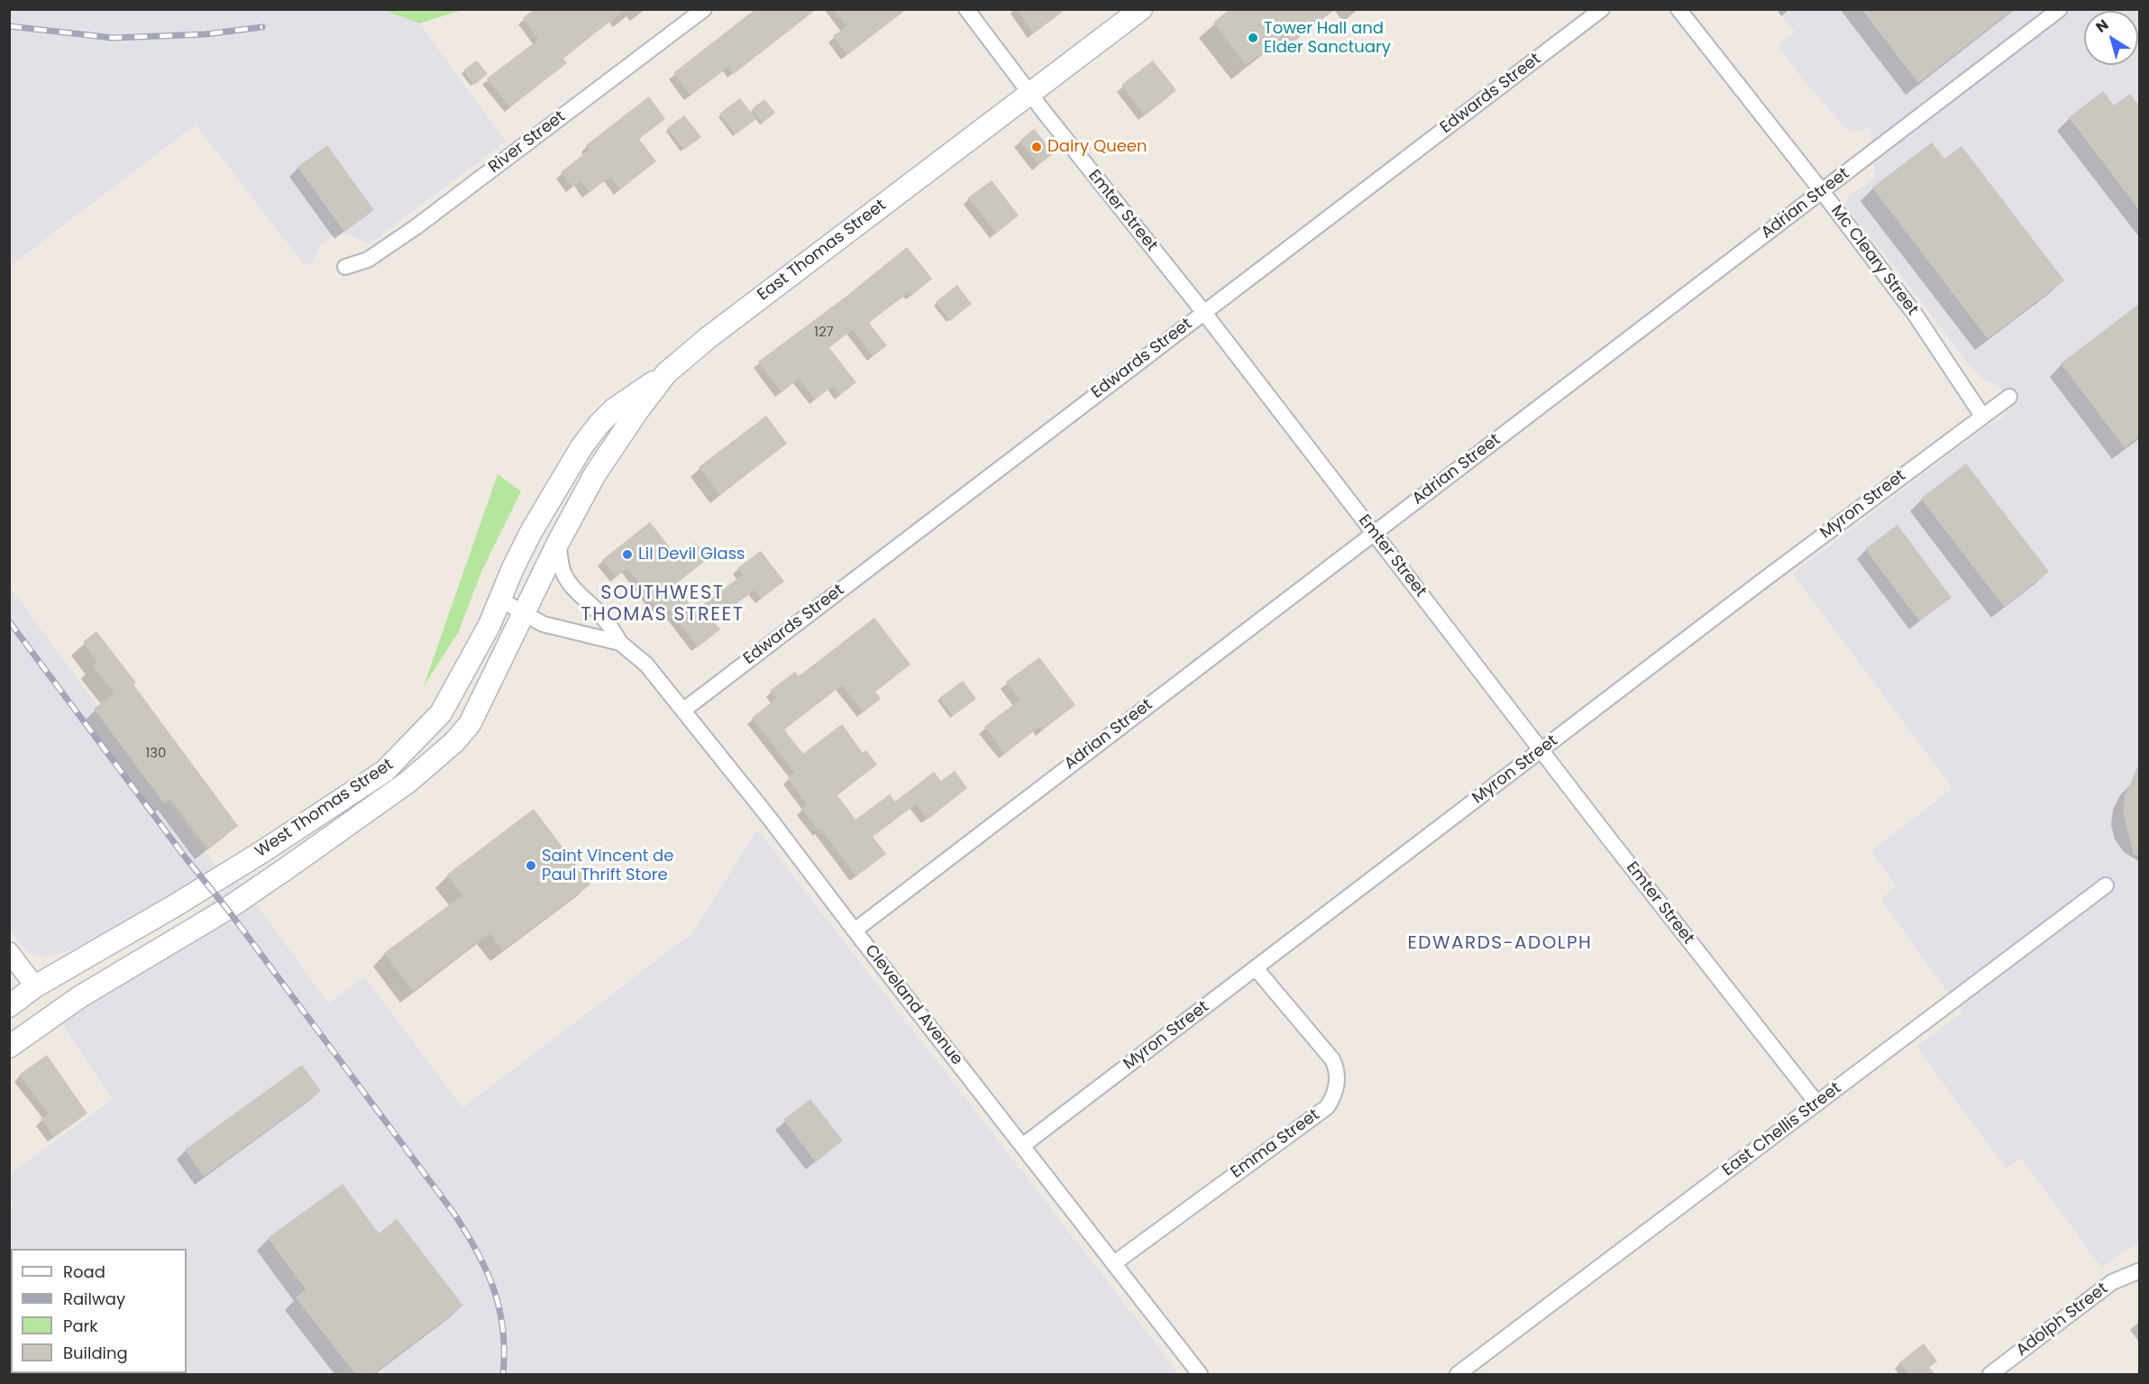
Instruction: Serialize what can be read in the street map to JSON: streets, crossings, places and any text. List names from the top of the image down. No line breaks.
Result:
{"streets":{"main road":["East Thomas Street","West Thomas Street"],"street":["Edwards Street","River Street","Adrian Street","Emter Street","Mc Cleary Street","Myron Street","Cleveland Avenue","East Chellis Street","Emma Street","Adolph Street"]},"crossings":[["Edwards Street","Emter Street"],["Edwards Street","Cleveland Avenue"],["Adrian Street","Emter Street"],["Adrian Street","Mc Cleary Street"],["Adrian Street","Cleveland Avenue"],["Emter Street","East Thomas Street"],["Emter Street","Myron Street"],["Emter Street","East Chellis Street"],["East Thomas Street","West Thomas Street"],["East Thomas Street","Cleveland Avenue"],["Mc Cleary Street","Myron Street"],["Myron Street","Cleveland Avenue"],["Myron Street","Emma Street"],["West Thomas Street","Cleveland Avenue"],["Cleveland Avenue","Emma Street"]],"districts":["SOUTHWEST THOMAS STREET","EDWARDS-ADOLPH"],"places":["Tower Hall and Elder Sanctuary","Dairy Queen","Lil Devil Glass","Saint Vincent de Paul Thrift Store"],"house_numbers":["127","130"],"legend":["Road","Railway","Park","Building"],"north":"top left"}
